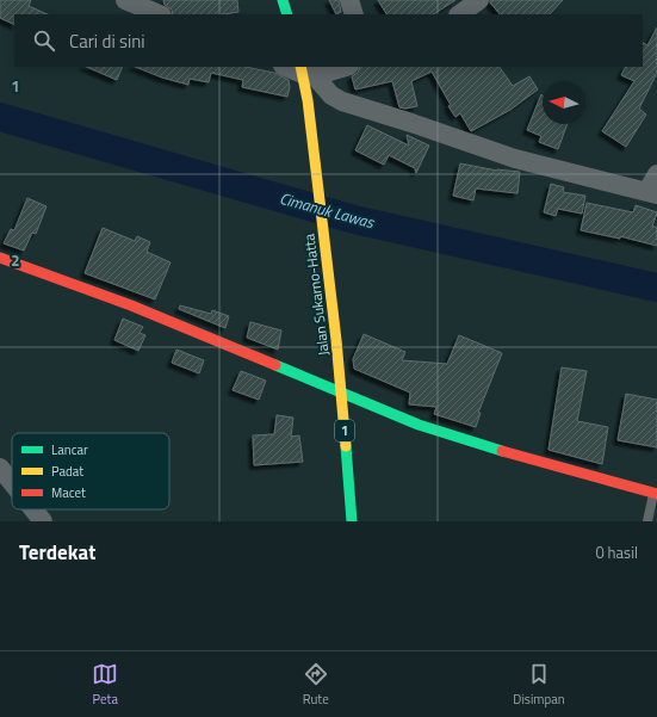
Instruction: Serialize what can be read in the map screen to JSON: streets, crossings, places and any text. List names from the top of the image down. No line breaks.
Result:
{"streets":{"main road":["Jalan Sukarno-Hatta","1"]},"water":["Cimanuk Lawas"],"legend":["Lancar","Padat","Macet"],"north":"left","page":{"search":"Cari di sini","heading":["Terdekat","0 hasil"],"nav":["Peta","Rute","Disimpan"]},"grid":{"rows":["1","2"]}}
